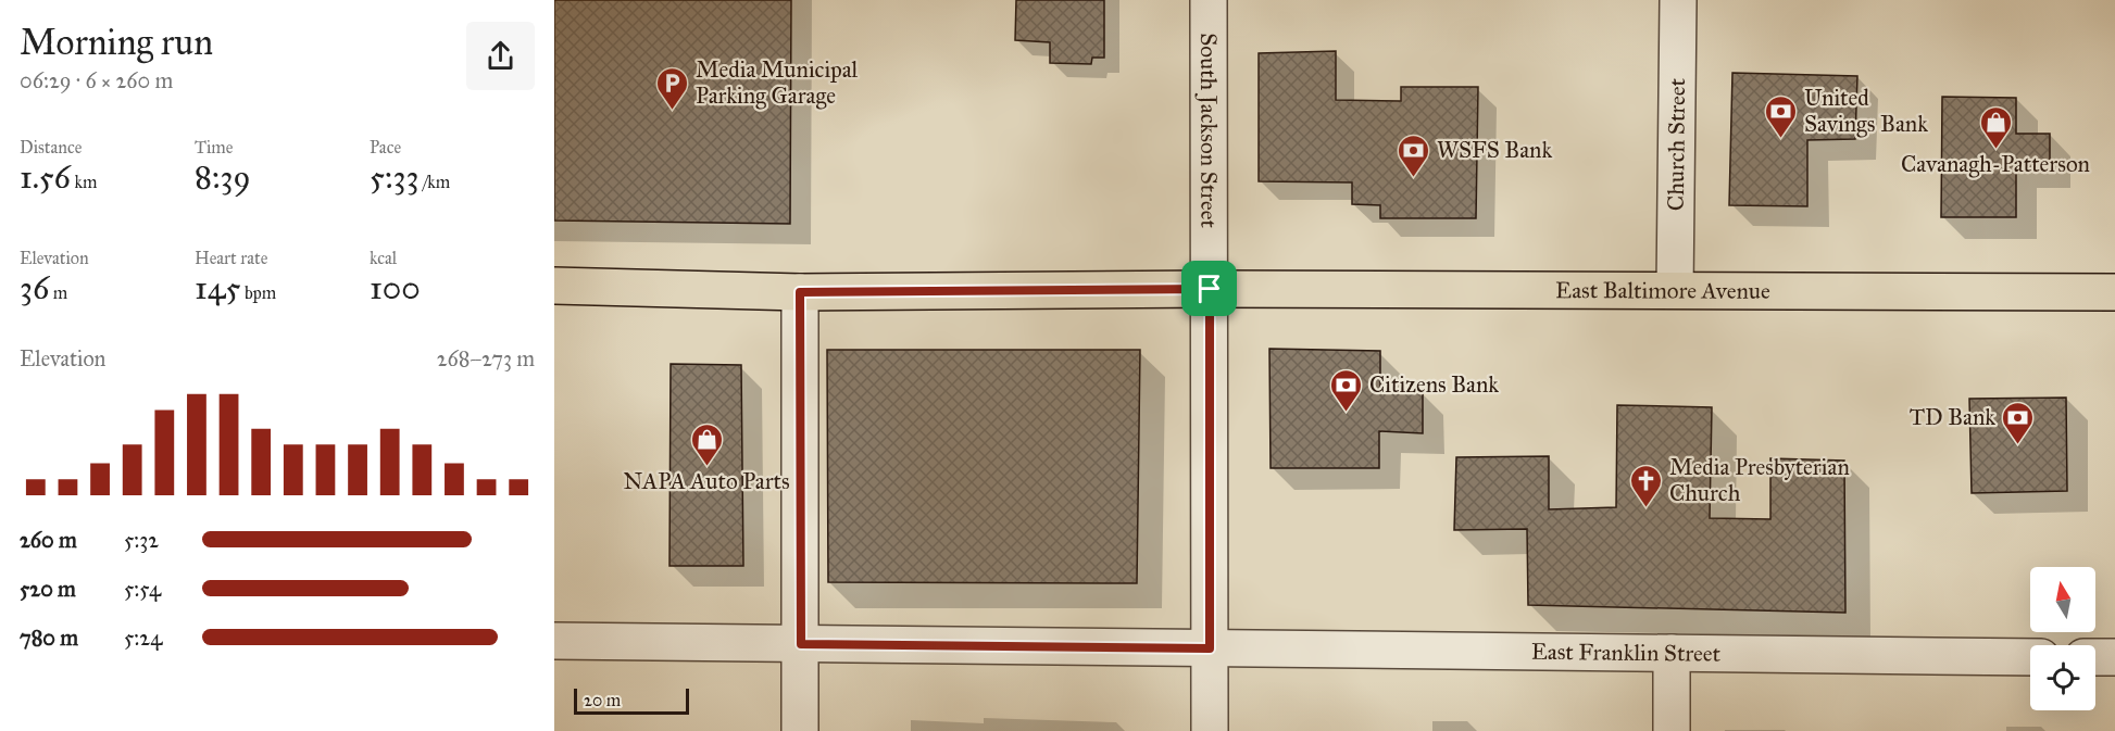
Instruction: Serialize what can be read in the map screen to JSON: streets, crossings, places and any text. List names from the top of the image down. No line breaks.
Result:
{"streets":{"main road":["East Baltimore Avenue"],"street":["South Jackson Street","Church Street","East Franklin Street"]},"crossings":[["South Jackson Street","East Baltimore Avenue"],["South Jackson Street","East Franklin Street"],["Church Street","East Baltimore Avenue"]],"places":{"parking":["Media Municipal Parking Garage"],"bank":["United Savings Bank","WSFS Bank","Citizens Bank","TD Bank"],"shop":["Cavanagh-Patterson","NAPA Auto Parts"],"church":["Media Presbyterian Church"]},"scale_bar":"20 m","north":"top","page":{"heading":["Morning run","06:29 · 6 × 260 m"],"stats":[["Distance","1.56 km"],["Time","8:39"],["Pace","5:33 /km"],["Elevation","36 m"],["Heart rate","145 bpm"],["kcal","100"]],"chart":["Elevation","268–273 m"],"list":[{"name":"260 m","note":"5:32"},{"name":"520 m","note":"5:54"},{"name":"780 m","note":"5:24"}],"scale":"20 m"}}
